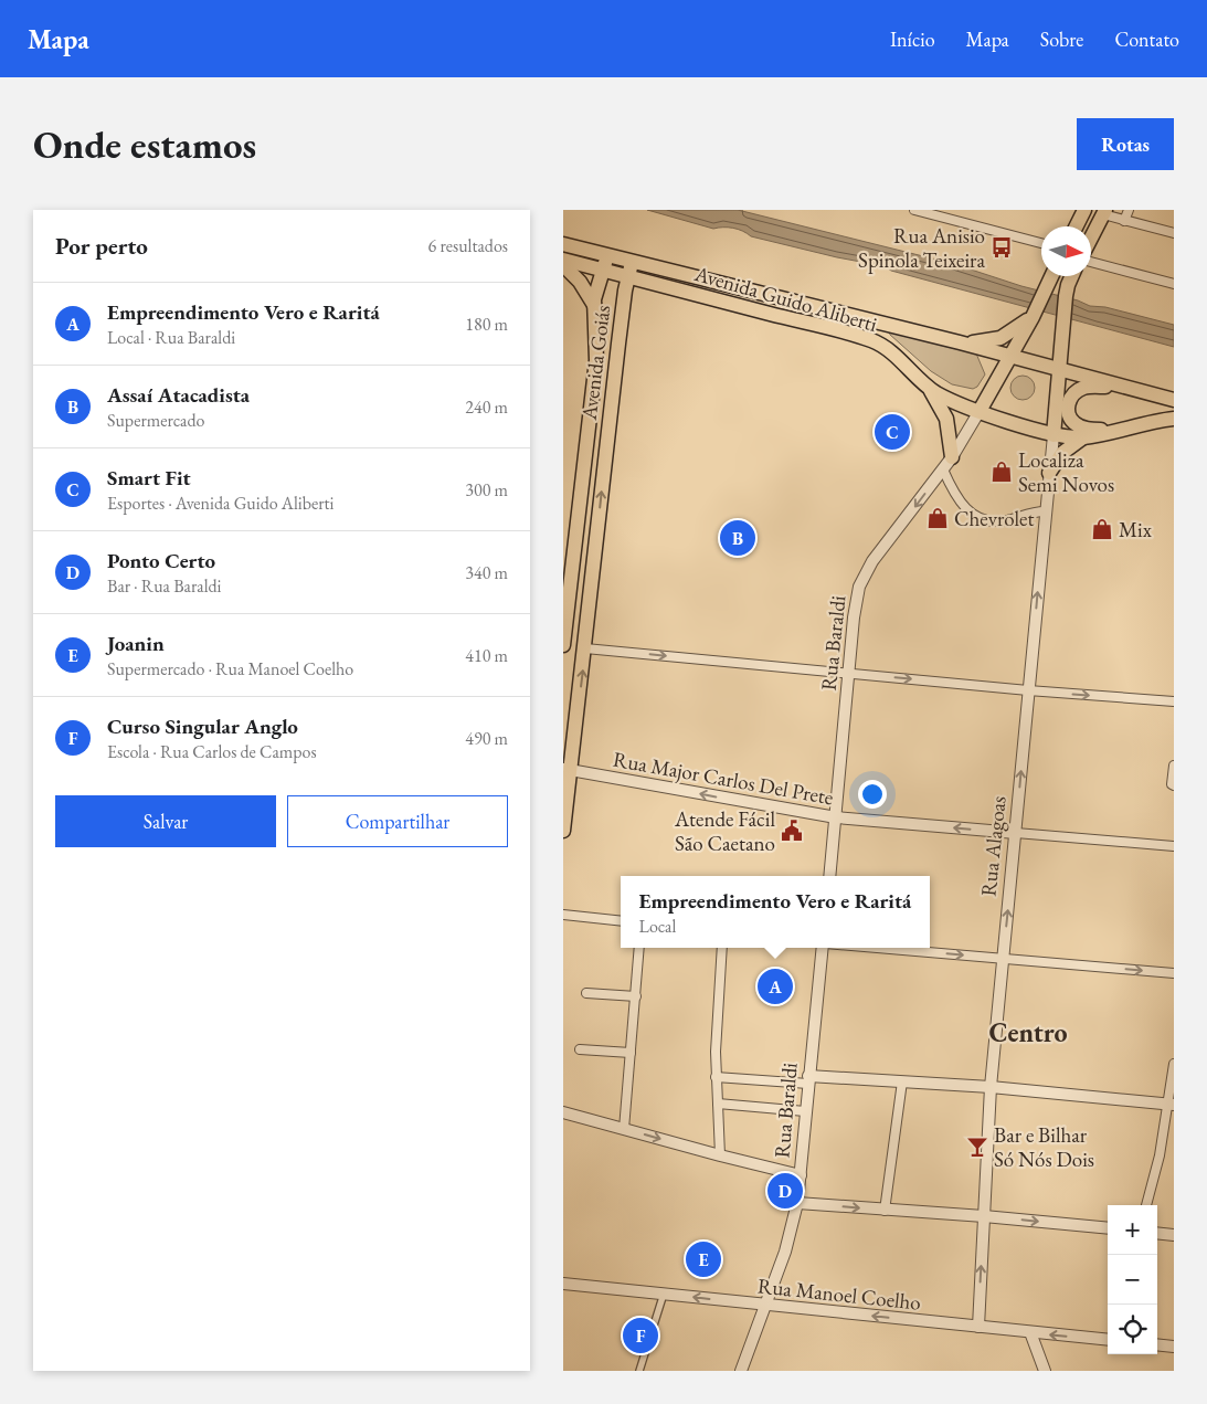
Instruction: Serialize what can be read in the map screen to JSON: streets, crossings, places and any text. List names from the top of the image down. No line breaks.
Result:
{"streets":{"main road":["Avenida Guido Aliberti","Avenida Goiás","Rua Baraldi","Rua Alagoas"],"street":["Rua Major Carlos Del Prete","Rua Manoel Coelho"]},"crossings":[["Avenida Guido Aliberti","Avenida Goiás"],["Avenida Guido Aliberti","Rua Baraldi"],["Avenida Guido Aliberti","Rua Alagoas"],["Avenida Goiás","Rua Major Carlos Del Prete"],["Rua Baraldi","Rua Major Carlos Del Prete"],["Rua Baraldi","Rua Alagoas"],["Rua Baraldi","Rua Manoel Coelho"],["Rua Major Carlos Del Prete","Rua Alagoas"],["Rua Alagoas","Rua Manoel Coelho"]],"one_way":["Rua Major Carlos Del Prete","Rua Alagoas","Rua Manoel Coelho"],"districts":["Centro"],"places":{"bus stop":["Rua Anisio Spinola Teixeira"],"shop":["Localiza Semi Novos","Chevrolet","Mix"],"public building":["Atende Fácil São Caetano"],"bar":["Bar e Bilhar Só Nós Dois"]},"north":"right","page":{"header":"Mapa","nav":["Início","Mapa","Sobre","Contato"],"buttons":["Rotas",["Salvar","Compartilhar"]],"title":"Onde estamos","heading":["Por perto","6 resultados"],"list":[{"mark":"A","name":"Empreendimento Vero e Raritá","note":"Local · Rua Baraldi","value":"180 m"},{"mark":"B","name":"Assaí Atacadista","note":"Supermercado","value":"240 m"},{"mark":"C","name":"Smart Fit","note":"Esportes · Avenida Guido Aliberti","value":"300 m"},{"mark":"D","name":"Ponto Certo","note":"Bar · Rua Baraldi","value":"340 m"},{"mark":"E","name":"Joanin","note":"Supermercado · Rua Manoel Coelho","value":"410 m"},{"mark":"F","name":"Curso Singular Anglo","note":"Escola · Rua Carlos de Campos","value":"490 m"}],"pins":["C","B","A","D","E","F"],"popup":["Empreendimento Vero e Raritá","Local"],"map_buttons":["+","−"]}}
